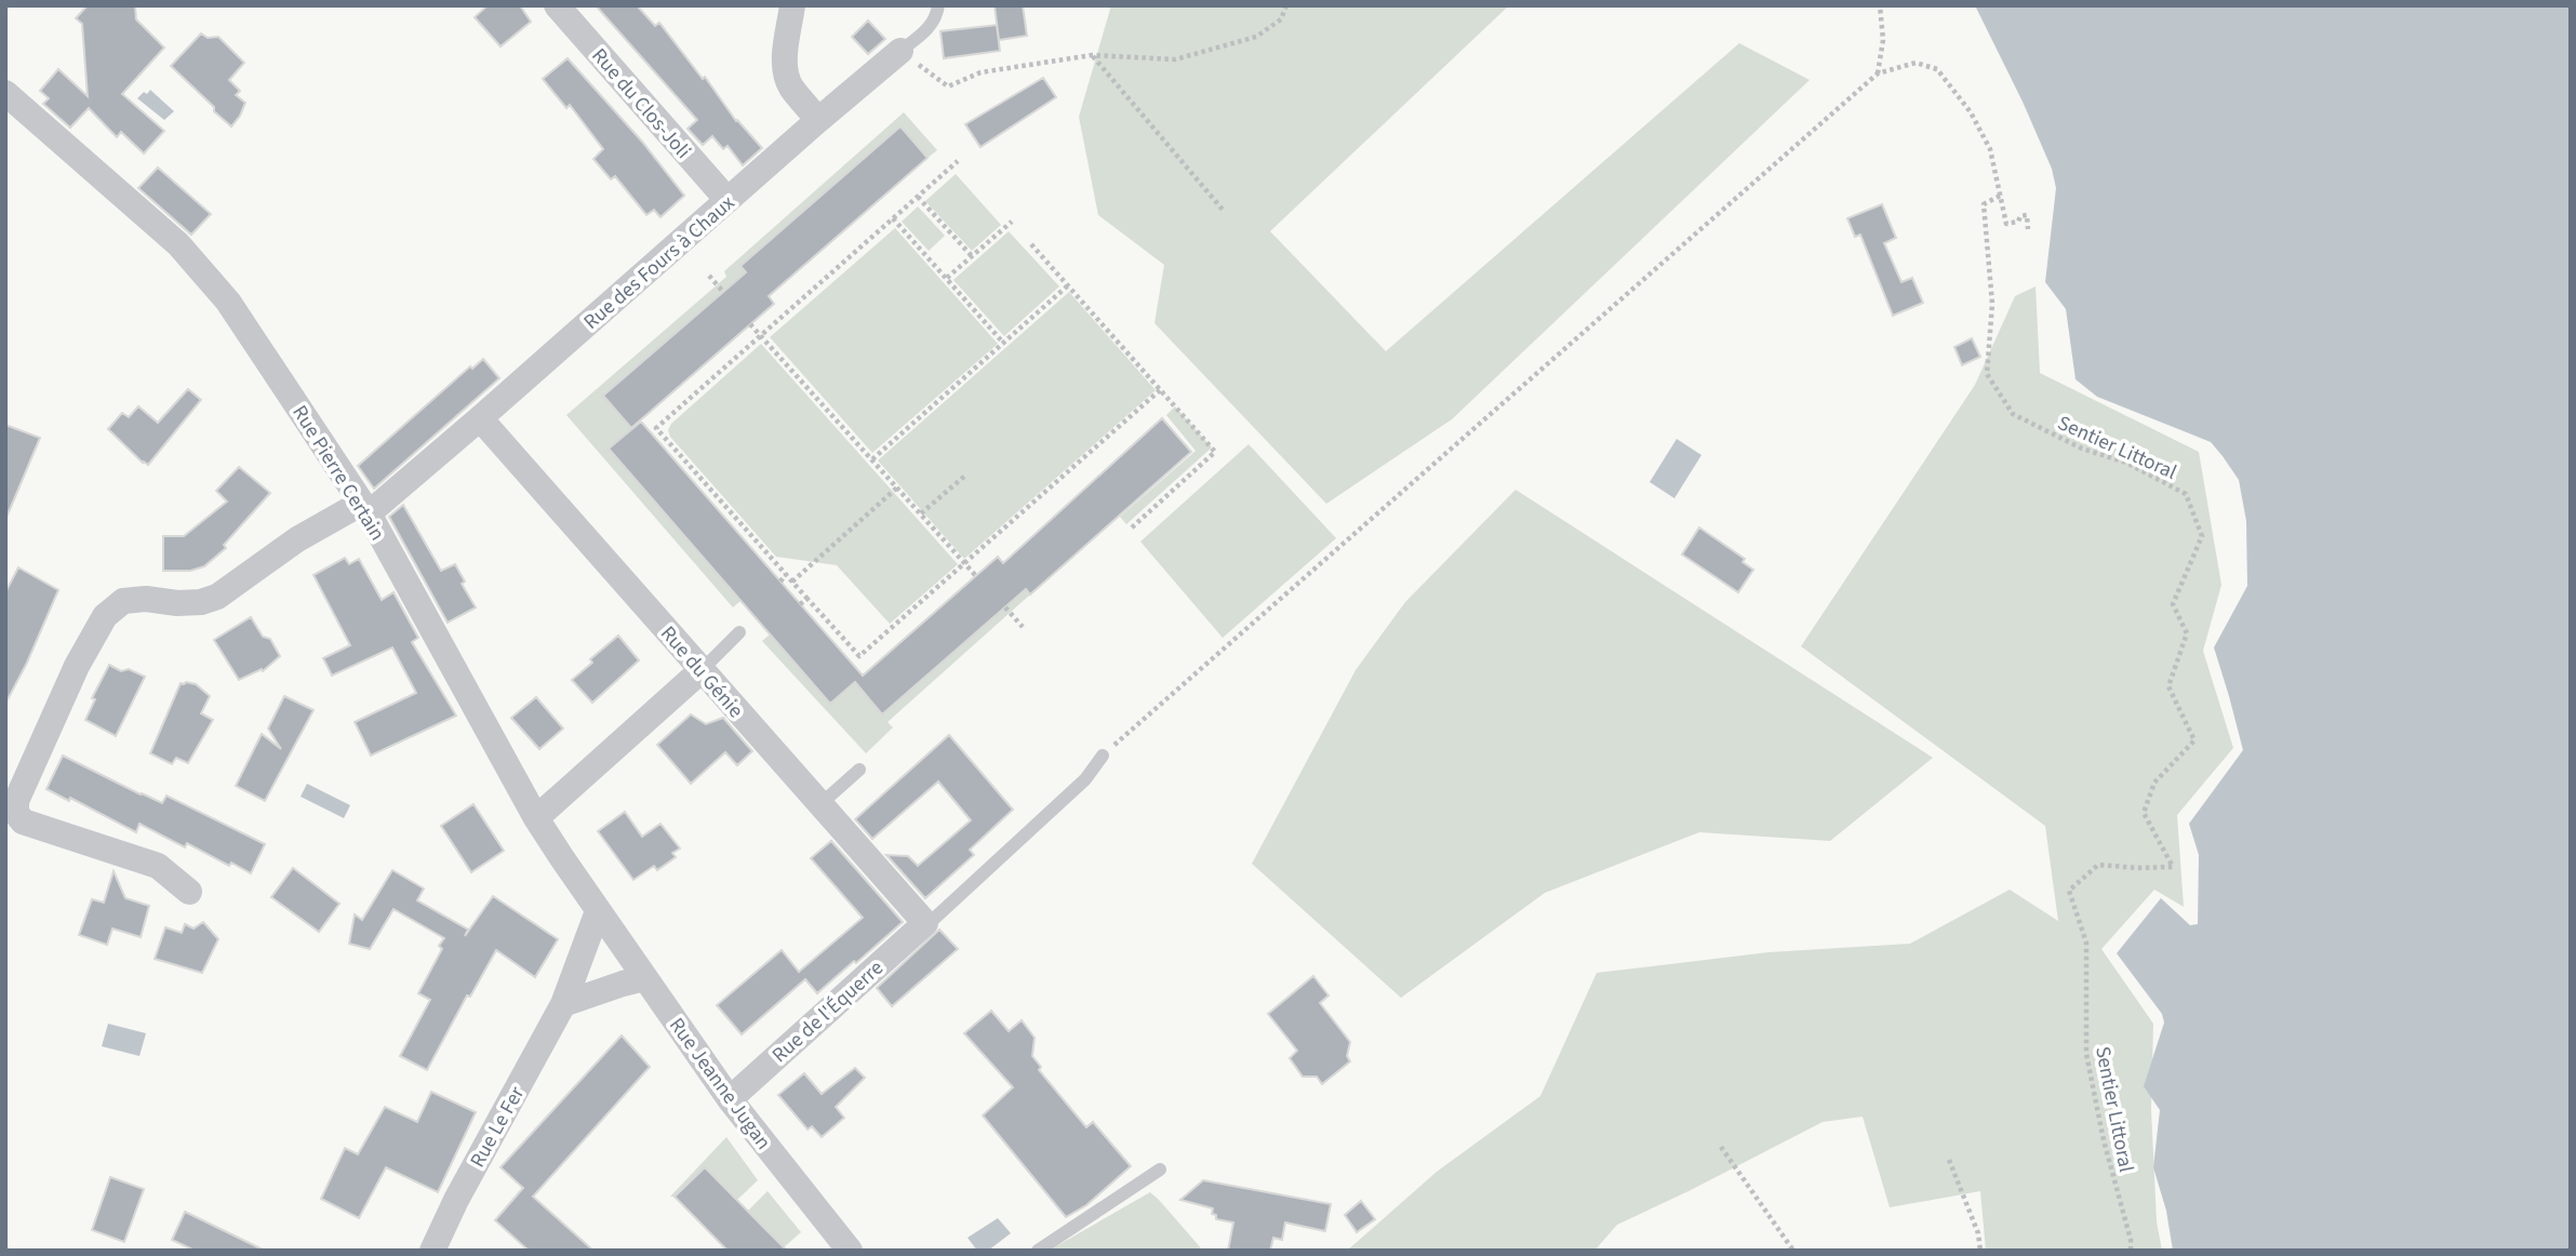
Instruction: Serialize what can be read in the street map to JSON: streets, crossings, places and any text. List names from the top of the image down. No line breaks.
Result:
{"streets":{"street":["Rue du Clos-Joli","Rue des Fours à Chaux","Rue Pierre Certain","Rue du Génie","Rue de l'Équerre","Rue Jeanne Jugan","Rue Le Fer"],"path":["Sentier Littoral"]},"crossings":[["Rue du Clos-Joli","Rue des Fours à Chaux"],["Rue des Fours à Chaux","Rue Pierre Certain"],["Rue des Fours à Chaux","Rue du Génie"],["Rue Pierre Certain","Rue Jeanne Jugan"],["Rue Pierre Certain","Rue Le Fer"],["Rue du Génie","Rue de l'Équerre"],["Rue de l'Équerre","Rue Jeanne Jugan"],["Rue Jeanne Jugan","Rue Le Fer"]]}
